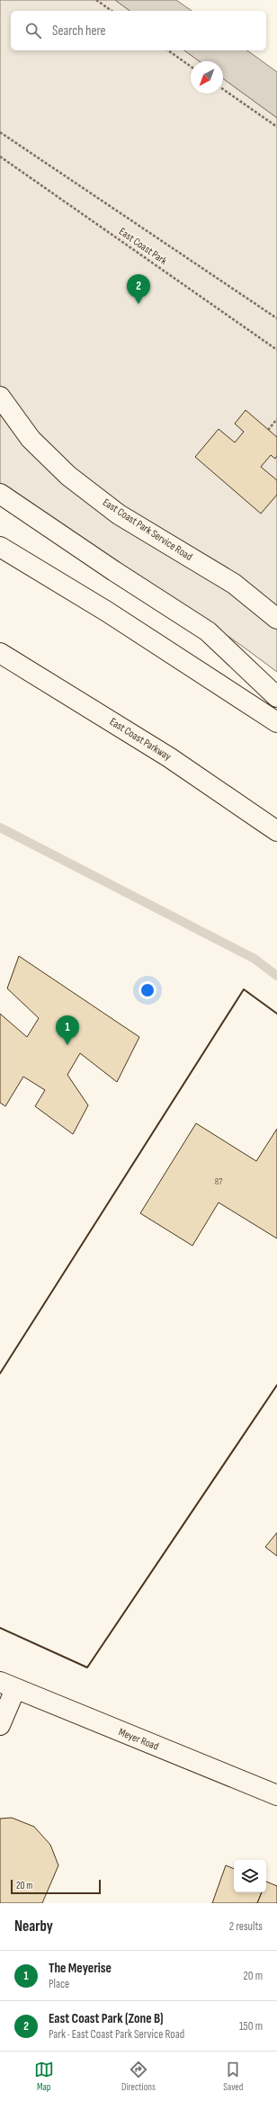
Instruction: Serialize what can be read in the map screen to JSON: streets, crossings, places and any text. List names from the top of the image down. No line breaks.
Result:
{"streets":{"main road":["East Coast Park Service Road","East Coast Parkway","Meyer Road"],"path":["East Coast Park"]},"house_numbers":["87"],"scale_bar":"20 m","north":"bottom left","page":{"search":"Search here","pins":["2","1"],"scale":"20 m","heading":["Nearby","2 results"],"list":[{"mark":"1","name":"The Meyerise","note":"Place","value":"20 m"},{"mark":"2","name":"East Coast Park (Zone B)","note":"Park · East Coast Park Service Road","value":"150 m"}],"nav":["Map","Directions","Saved"]}}
